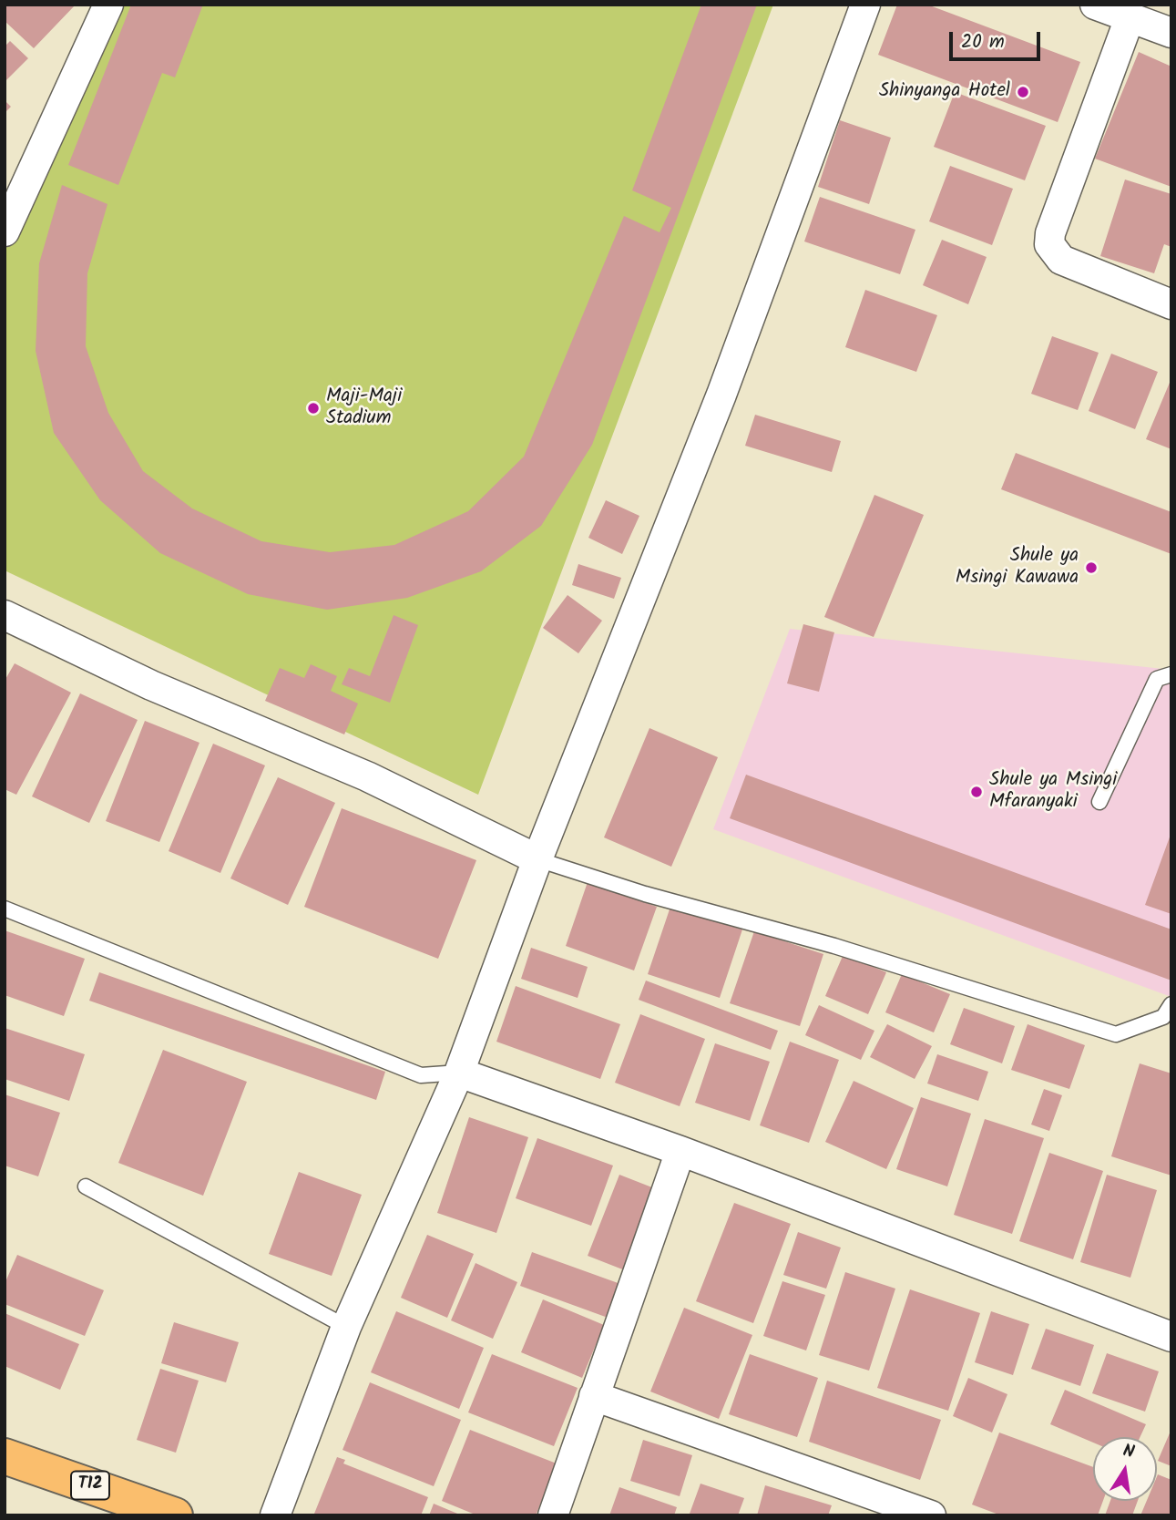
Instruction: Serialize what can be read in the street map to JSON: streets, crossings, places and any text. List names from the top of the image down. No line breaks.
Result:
{"streets":{"highway":["T12"]},"places":["Shinyanga Hotel","Maji-Maji Stadium","Shule ya Msingi Kawawa","Shule ya Msingi Mfaranyaki"],"scale_bar":"20 m","north":"top"}
